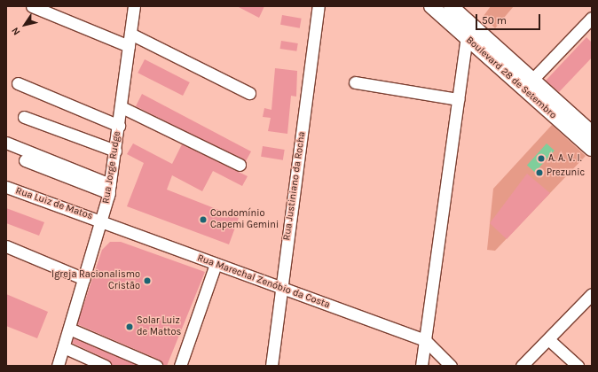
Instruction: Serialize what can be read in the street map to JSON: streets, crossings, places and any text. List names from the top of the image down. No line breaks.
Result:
{"streets":{"main road":["Boulevard 28 de Setembro"],"street":["Rua Jorge Rudge","Rua Justiniano da Rocha","Rua Luiz de Matos","Rua Marechal Zenóbio da Costa"]},"crossings":[["Rua Jorge Rudge","Rua Luiz de Matos"],["Rua Jorge Rudge","Rua Marechal Zenóbio da Costa"],["Rua Justiniano da Rocha","Rua Marechal Zenóbio da Costa"],["Rua Luiz de Matos","Rua Marechal Zenóbio da Costa"]],"places":["A. A. V. I.","Prezunic","Condomínio Capemi Gemini","Igreja Racionalismo Cristão","Solar Luiz de Mattos"],"scale_bar":"50 m","north":"bottom left"}
